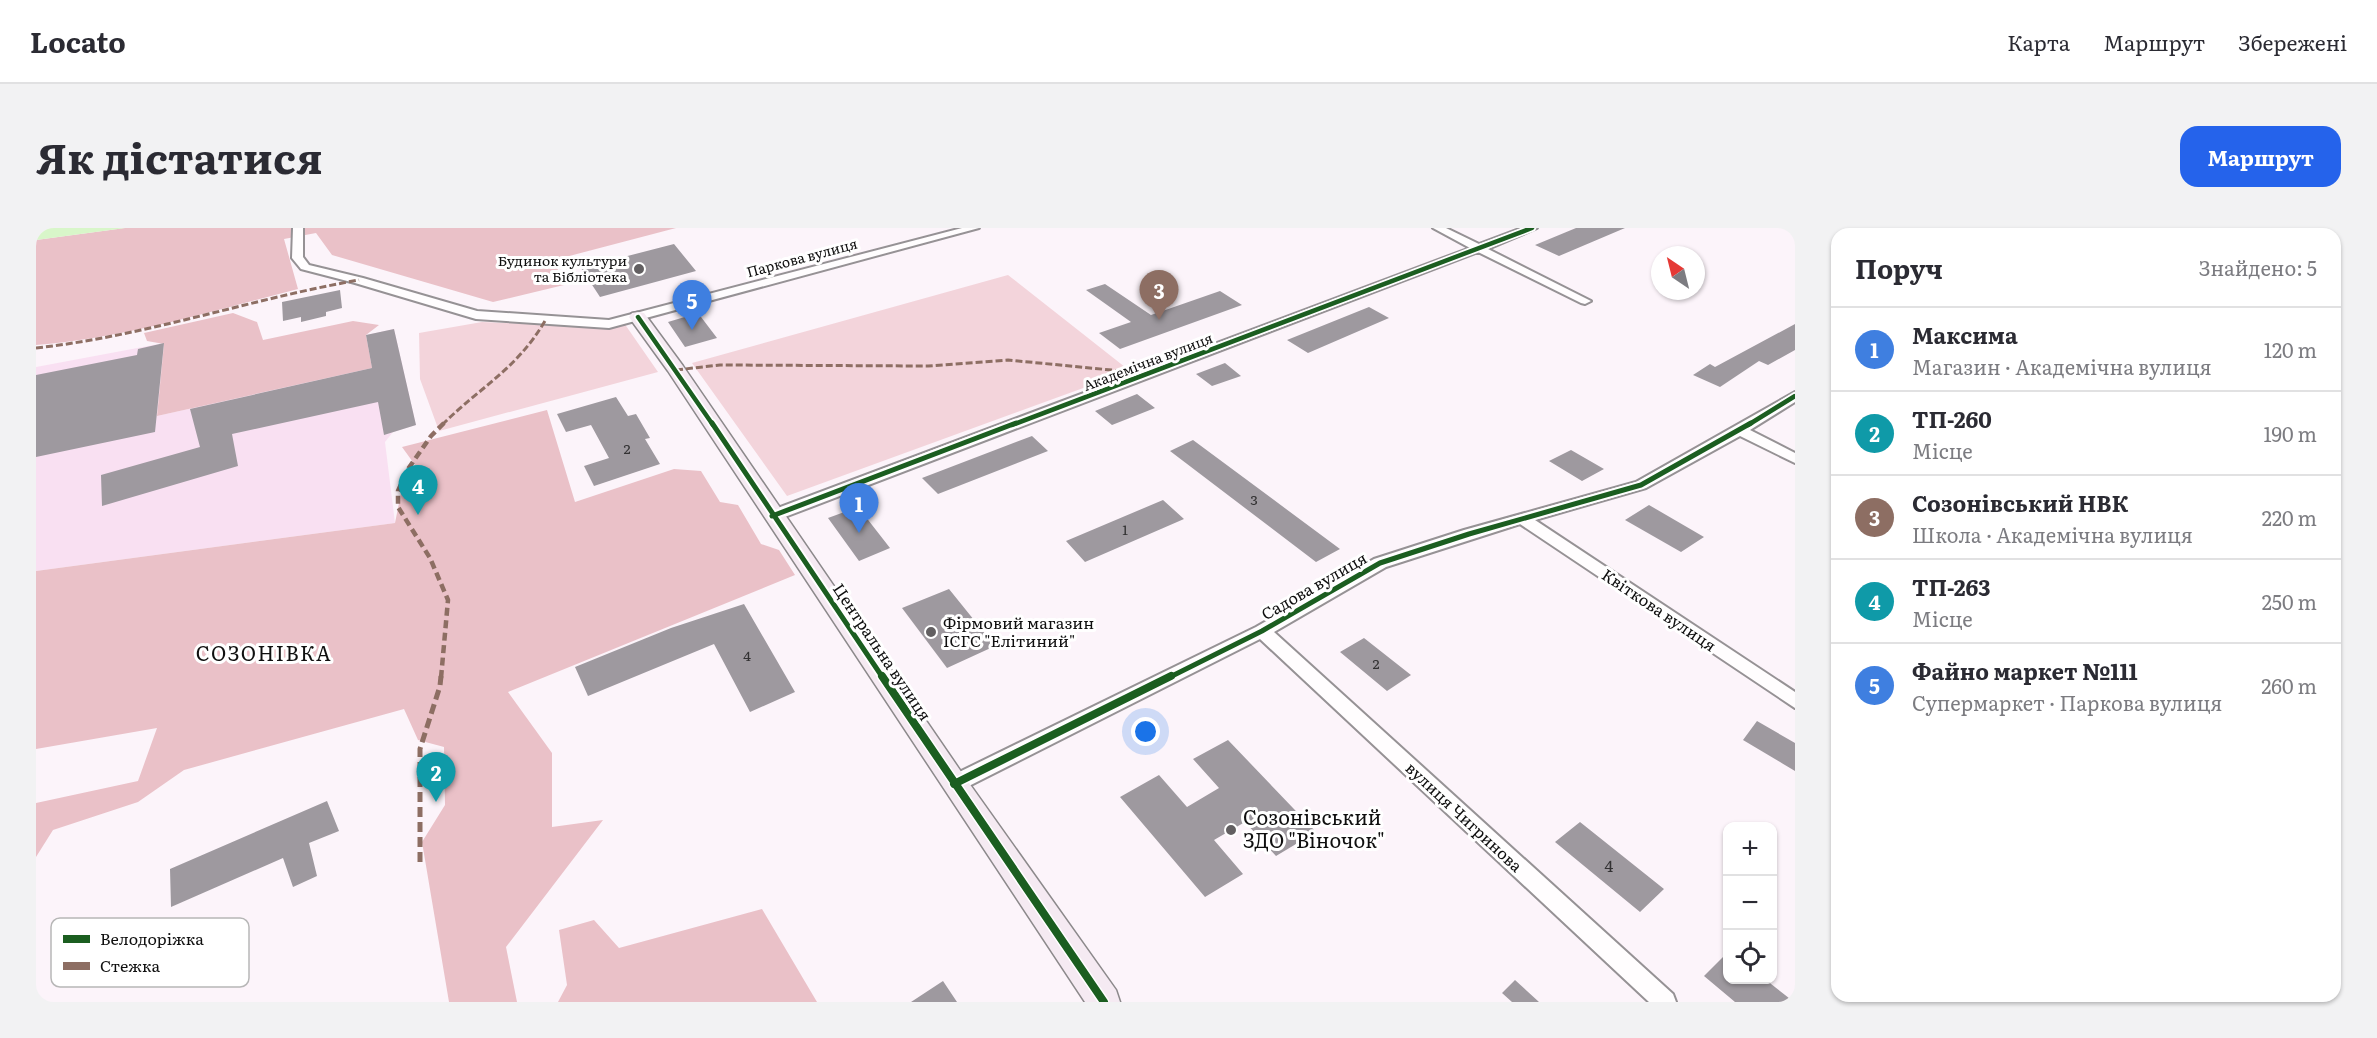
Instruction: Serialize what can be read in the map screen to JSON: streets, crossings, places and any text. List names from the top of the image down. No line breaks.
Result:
{"streets":{"street":["Паркова вулиця","Академічна вулиця","Садова вулиця","Квіткова вулиця","Центральна вулиця","вулиця Чигринова"]},"crossings":[["Паркова вулиця","Центральна вулиця"],["Академічна вулиця","Центральна вулиця"],["Садова вулиця","Квіткова вулиця"],["Садова вулиця","Центральна вулиця"],["Садова вулиця","вулиця Чигринова"]],"districts":["СОЗОНІВКА"],"places":["Будинок культури та Бібліотека","Фірмовий магазин ІСГС \"Елітиний\"","Созонівський ЗДО \"Віночок\""],"house_numbers":["2","3","1","4","2","4"],"legend":["Велодоріжка","Стежка"],"north":"top left","page":{"header":"Locato","nav":["Карта","Маршрут","Збережені"],"title":"Як дістатися","buttons":"Маршрут","heading":["Поруч","Знайдено: 5"],"pins":["3","5","4","1","2"],"list":[{"mark":"1","name":"Максима","note":"Магазин · Академічна вулиця","value":"120 m"},{"mark":"2","name":"ТП-260","note":"Місце","value":"190 m"},{"mark":"3","name":"Созонівський НВК","note":"Школа · Академічна вулиця","value":"220 m"},{"mark":"4","name":"ТП-263","note":"Місце","value":"250 m"},{"mark":"5","name":"Файно маркет №111","note":"Супермаркет · Паркова вулиця","value":"260 m"}],"map_buttons":["+","−"]}}
